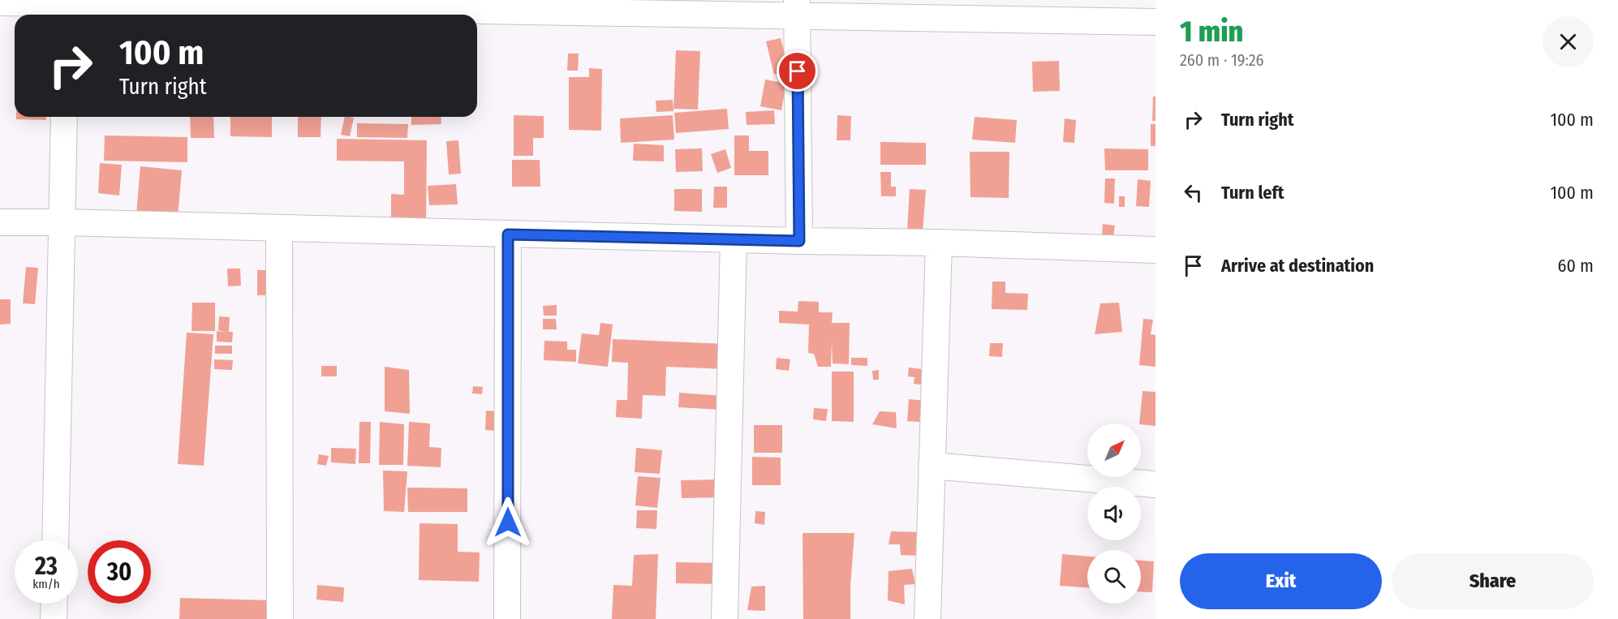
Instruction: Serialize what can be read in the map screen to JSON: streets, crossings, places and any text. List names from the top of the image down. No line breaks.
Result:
{"north":"top right","page":{"heading":["1 min","260 m · 19:26"],"turn":["100 m","Turn right"],"list":[{"name":"Turn right","value":"100 m"},{"name":"Turn left","value":"100 m"},{"name":"Arrive at destination","value":"60 m"}],"speed":"23 km/h","limit":"30","buttons":["Exit","Share"]}}
